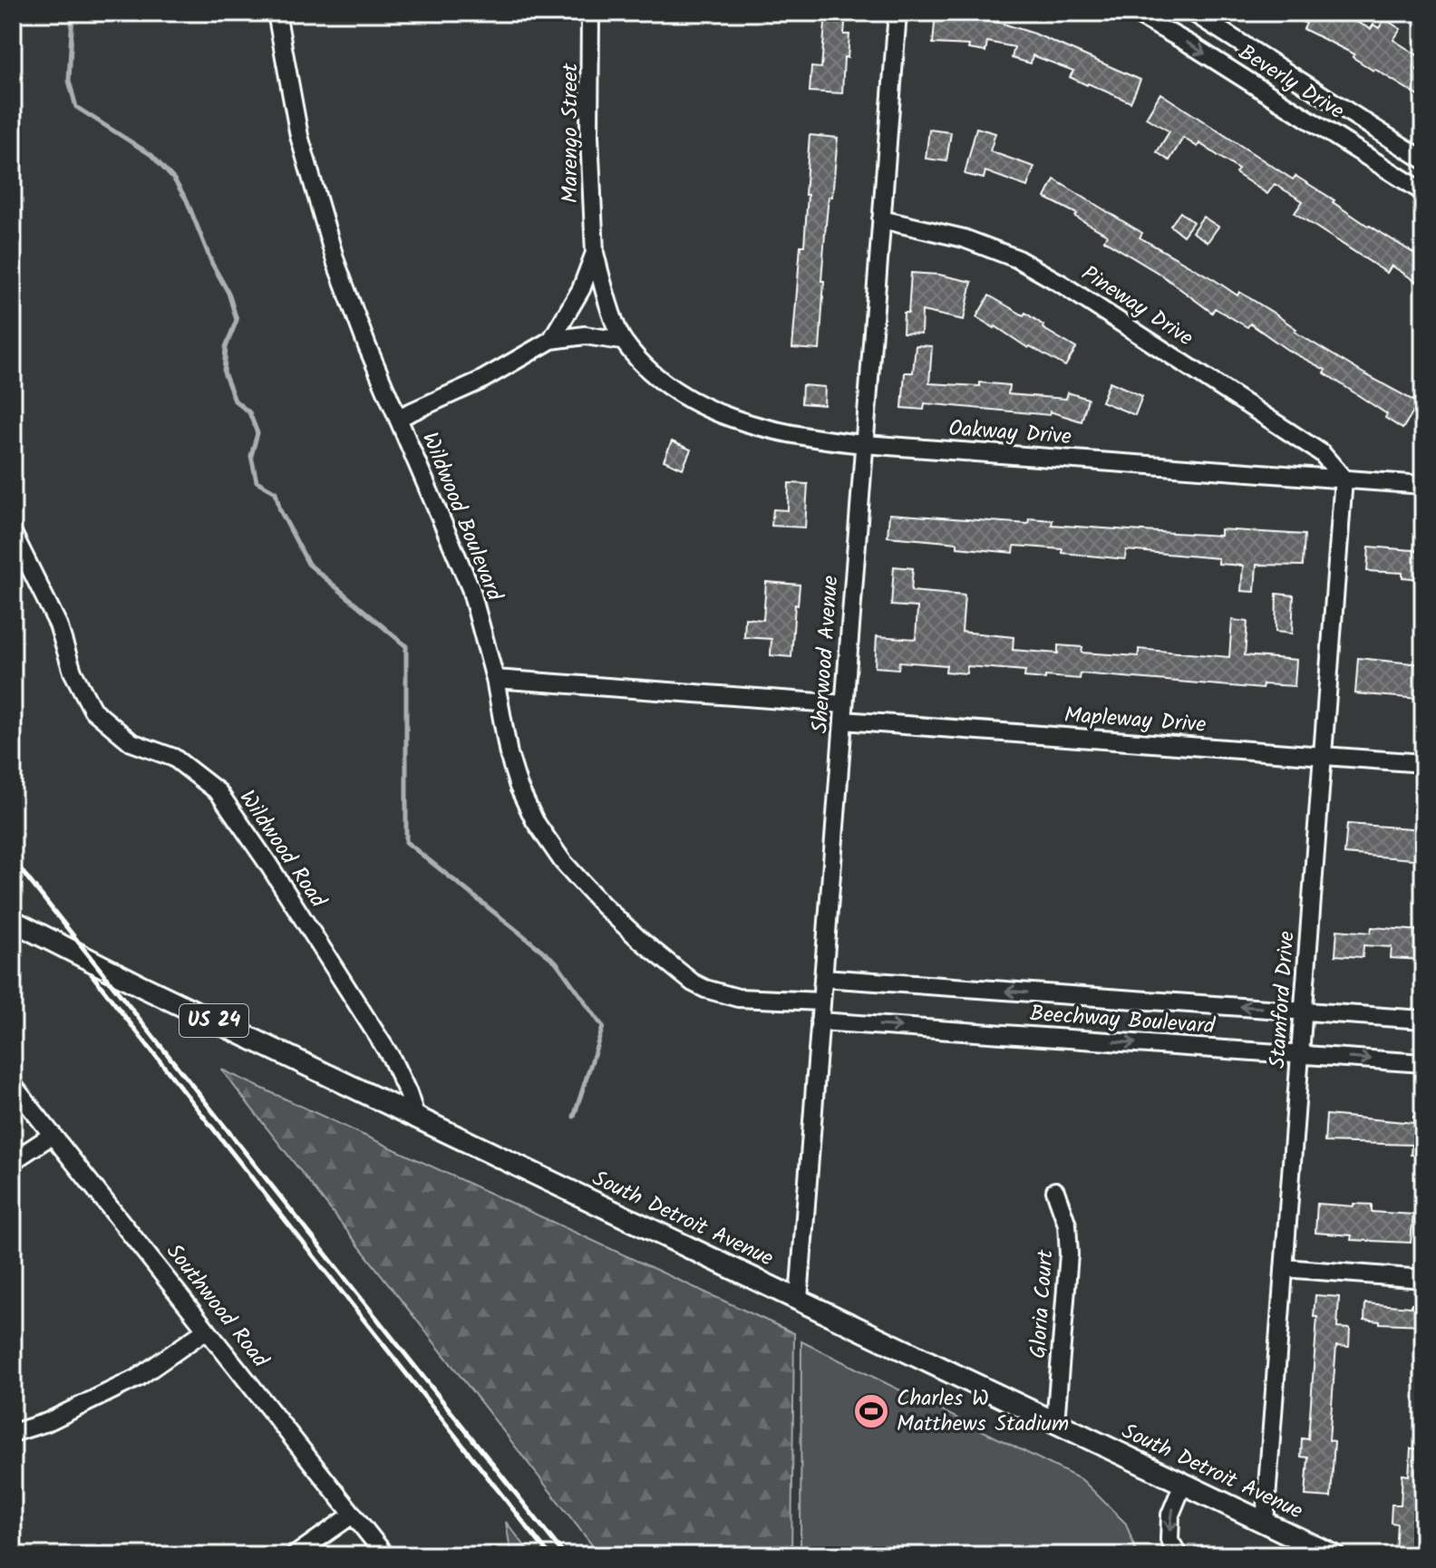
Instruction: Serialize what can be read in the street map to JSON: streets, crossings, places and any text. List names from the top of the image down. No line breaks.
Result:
{"streets":{"main road":["US 24","South Detroit Avenue"],"street":["Beverly Drive","Marengo Street","Pineway Drive","Oakway Drive","Wildwood Boulevard","Sherwood Avenue","Mapleway Drive","Wildwood Road","Stamford Drive","Beechway Boulevard","Gloria Court","Southwood Road"]},"crossings":[["Marengo Street","Oakway Drive"],["Marengo Street","Wildwood Boulevard"],["Pineway Drive","Oakway Drive"],["Pineway Drive","Sherwood Avenue"],["Pineway Drive","Stamford Drive"],["Oakway Drive","Sherwood Avenue"],["Oakway Drive","Stamford Drive"],["Wildwood Boulevard","Sherwood Avenue"],["Wildwood Boulevard","Mapleway Drive"],["Sherwood Avenue","Mapleway Drive"],["Sherwood Avenue","Beechway Boulevard"],["Sherwood Avenue","South Detroit Avenue"],["Mapleway Drive","Stamford Drive"],["Wildwood Road","South Detroit Avenue"],["Stamford Drive","Beechway Boulevard"],["Stamford Drive","South Detroit Avenue"],["South Detroit Avenue","Gloria Court"]],"places":{"sports":["Charles W Matthews Stadium"]}}
